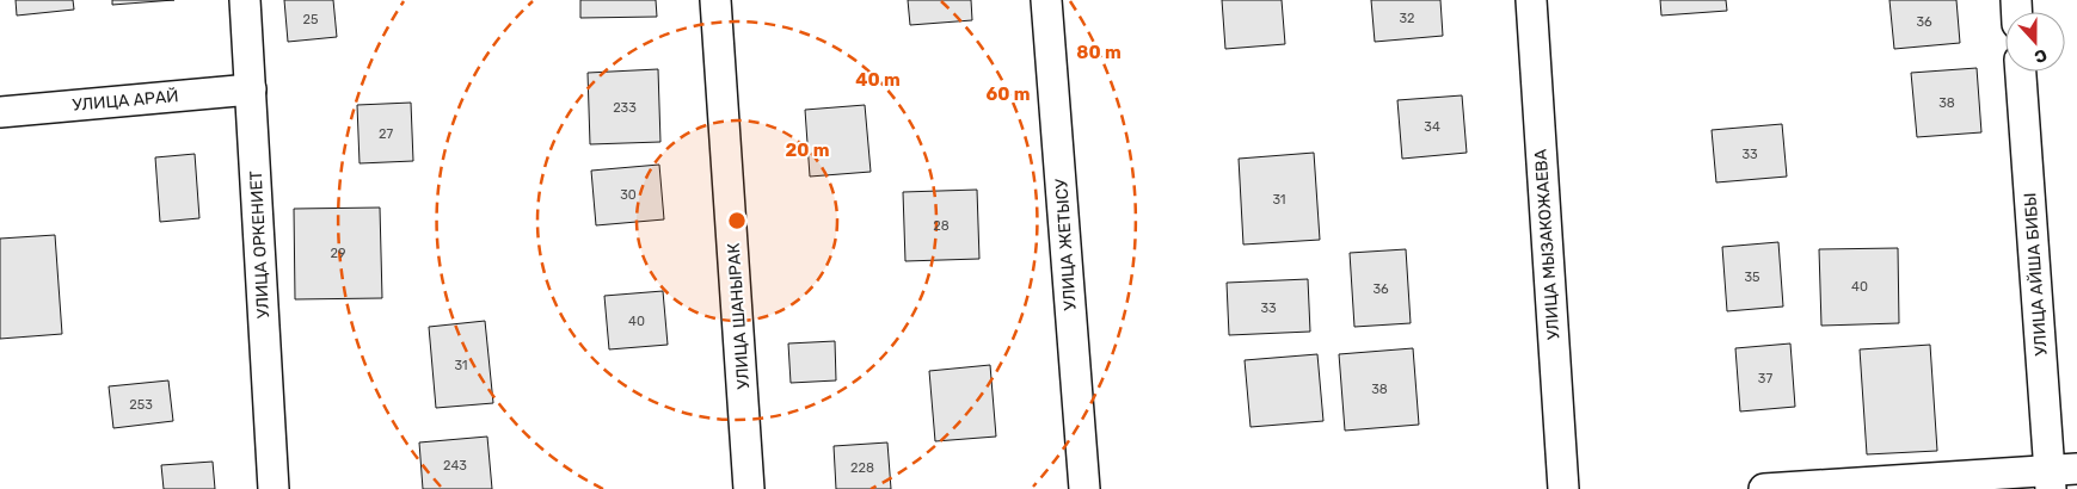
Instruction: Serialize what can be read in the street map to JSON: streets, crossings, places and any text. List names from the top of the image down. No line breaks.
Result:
{"streets":{"street":["УЛИЦА АРАЙ","УЛИЦА ОРКЕНИЕТ","УЛИЦА ЖЕТЫСУ","УЛИЦА МЫЗАКОЖАЕВА","УЛИЦА АЙША БИБЫ","УЛИЦА ШАНЫРАК"]},"crossings":[["УЛИЦА АРАЙ","УЛИЦА ОРКЕНИЕТ"]],"house_numbers":["32","25","36","38","233","34","27","33","30","31","28","29","35","40","36","33","40","31","37","38","253","243","228"],"north":"bottom","rings":["80 m","40 m","60 m","20 m"]}
